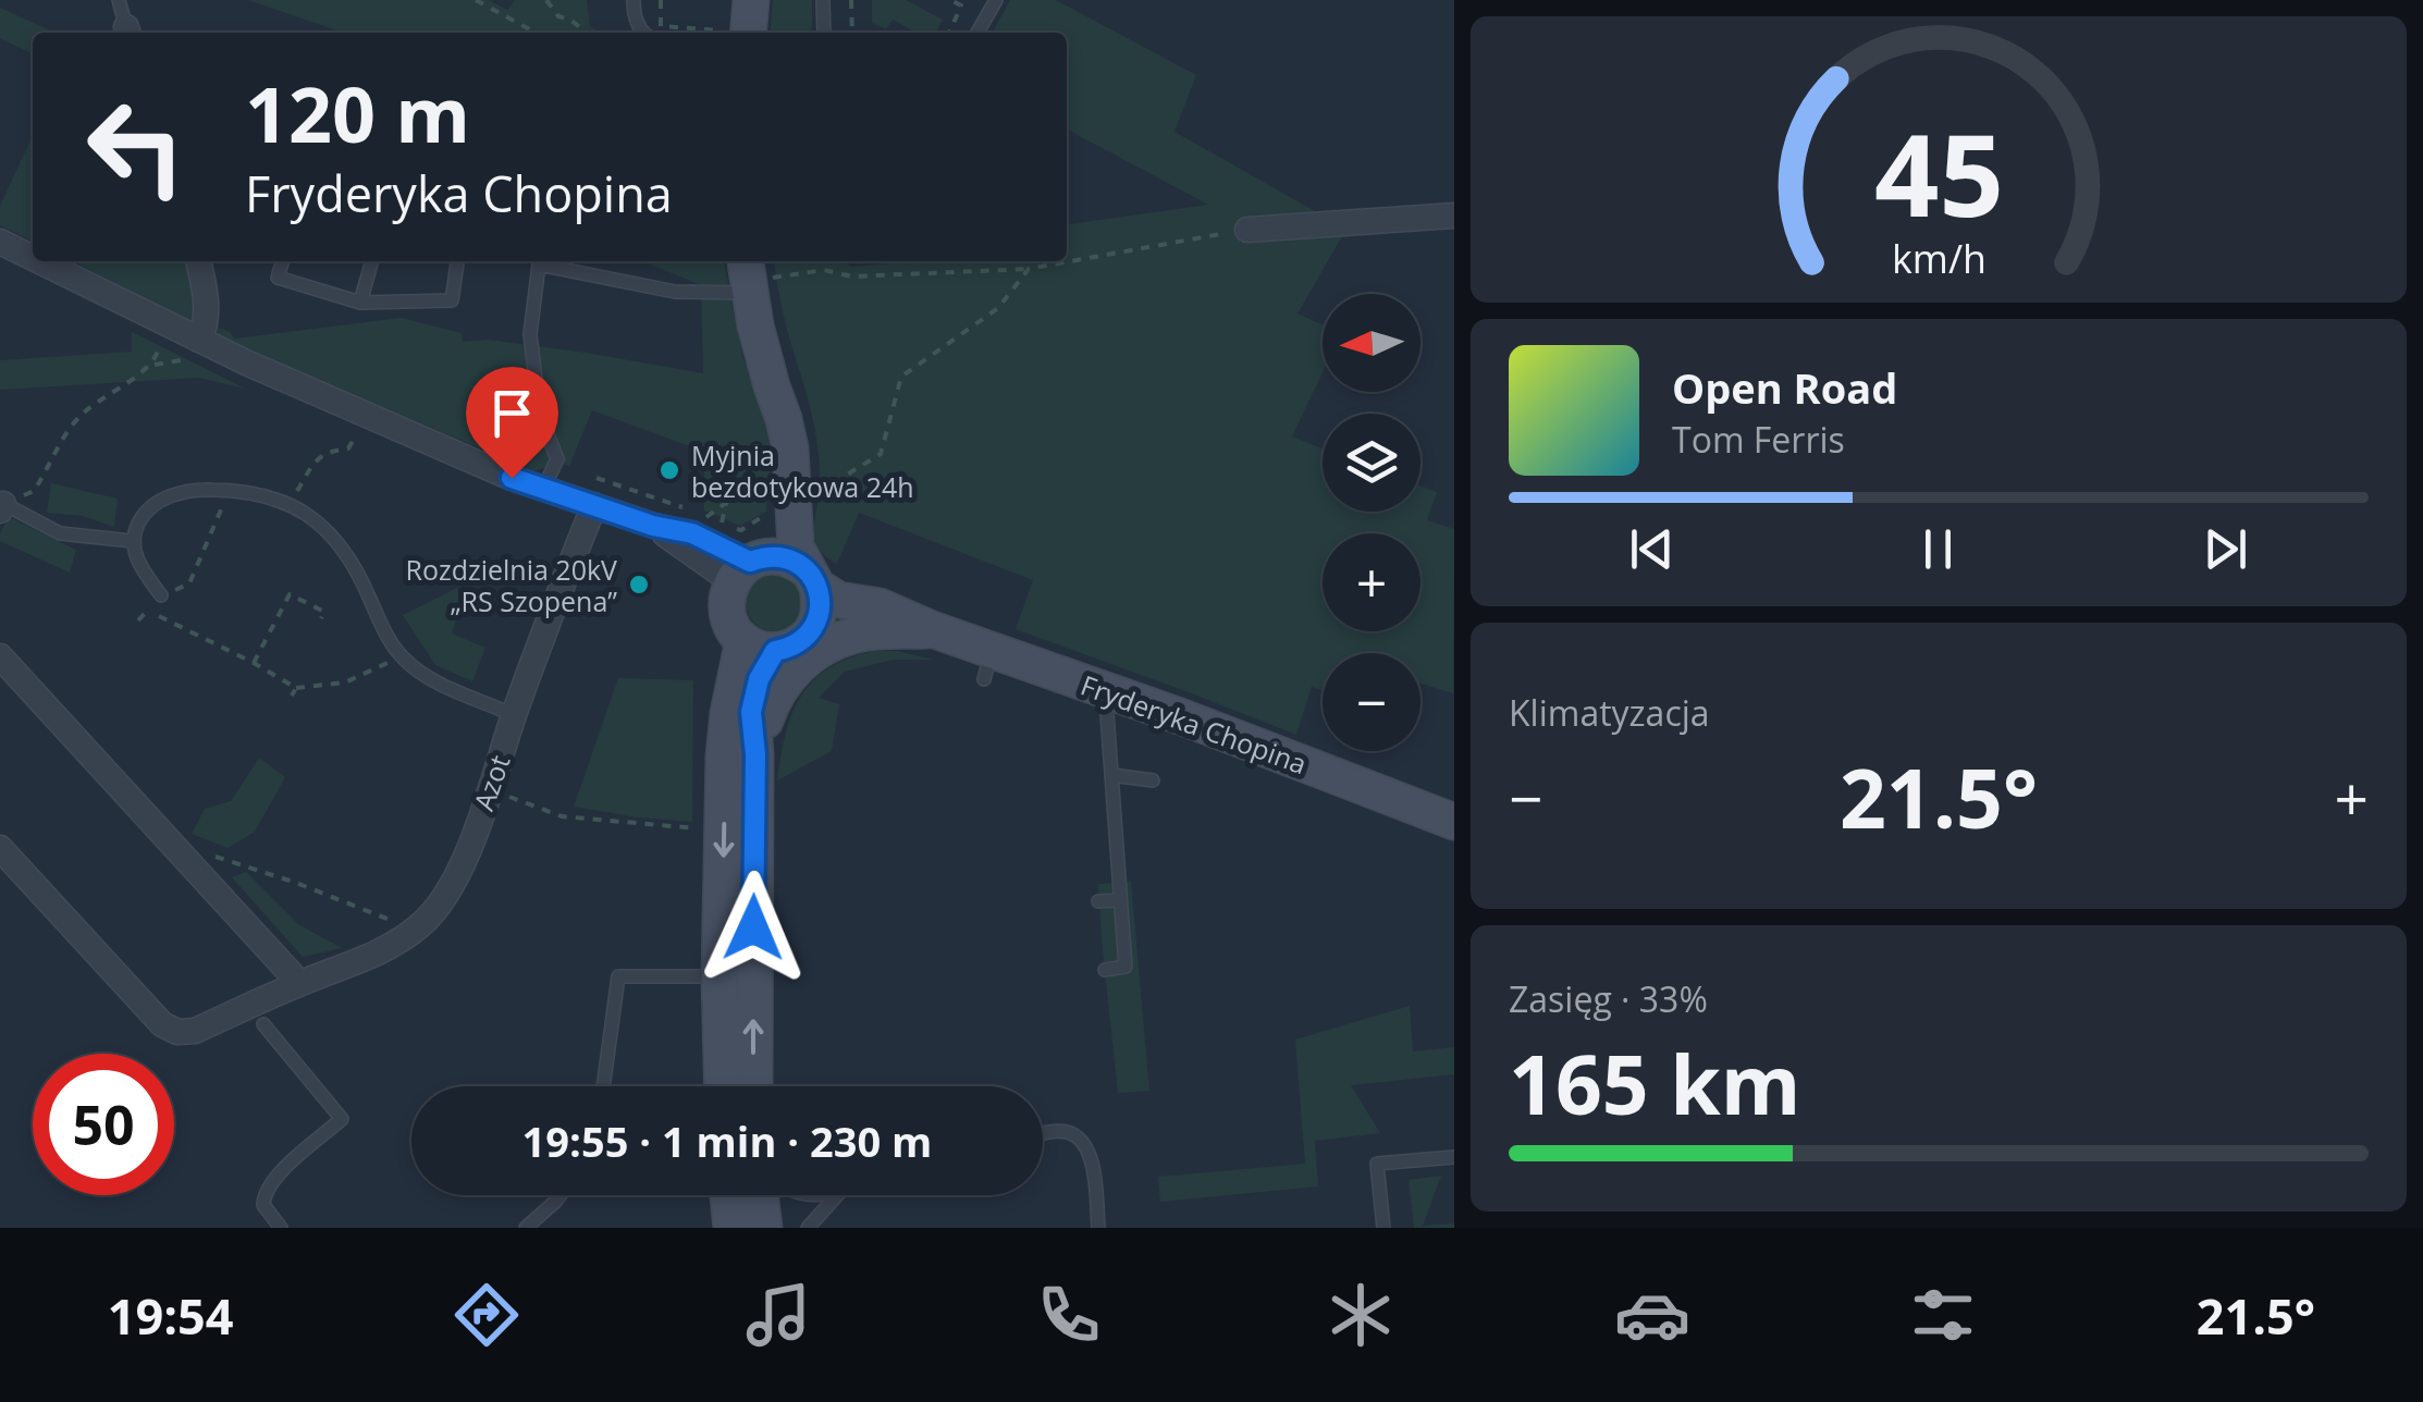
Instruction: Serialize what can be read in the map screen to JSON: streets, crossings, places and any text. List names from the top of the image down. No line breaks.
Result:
{"streets":{"main road":["Fryderyka Chopina"],"street":["Azot"]},"crossings":[["Fryderyka Chopina","Azot"]],"places":["Myjnia bezdotykowa 24h","Rozdzielnia 20kV „RS Szopena”"],"north":"left","page":{"turn":["120 m","Fryderyka Chopina"],"map_buttons":["+","−"],"song":["Open Road","Tom Ferris"],"tile":["Klimatyzacja",["Zasięg · 33%","165 km"]],"heat":["−","21.5°","+"],"limit":"50","trip":"19:55 · 1 min · 230 m","tabs":["19:54","21.5°"],"gauge":["45","km/h"]}}
